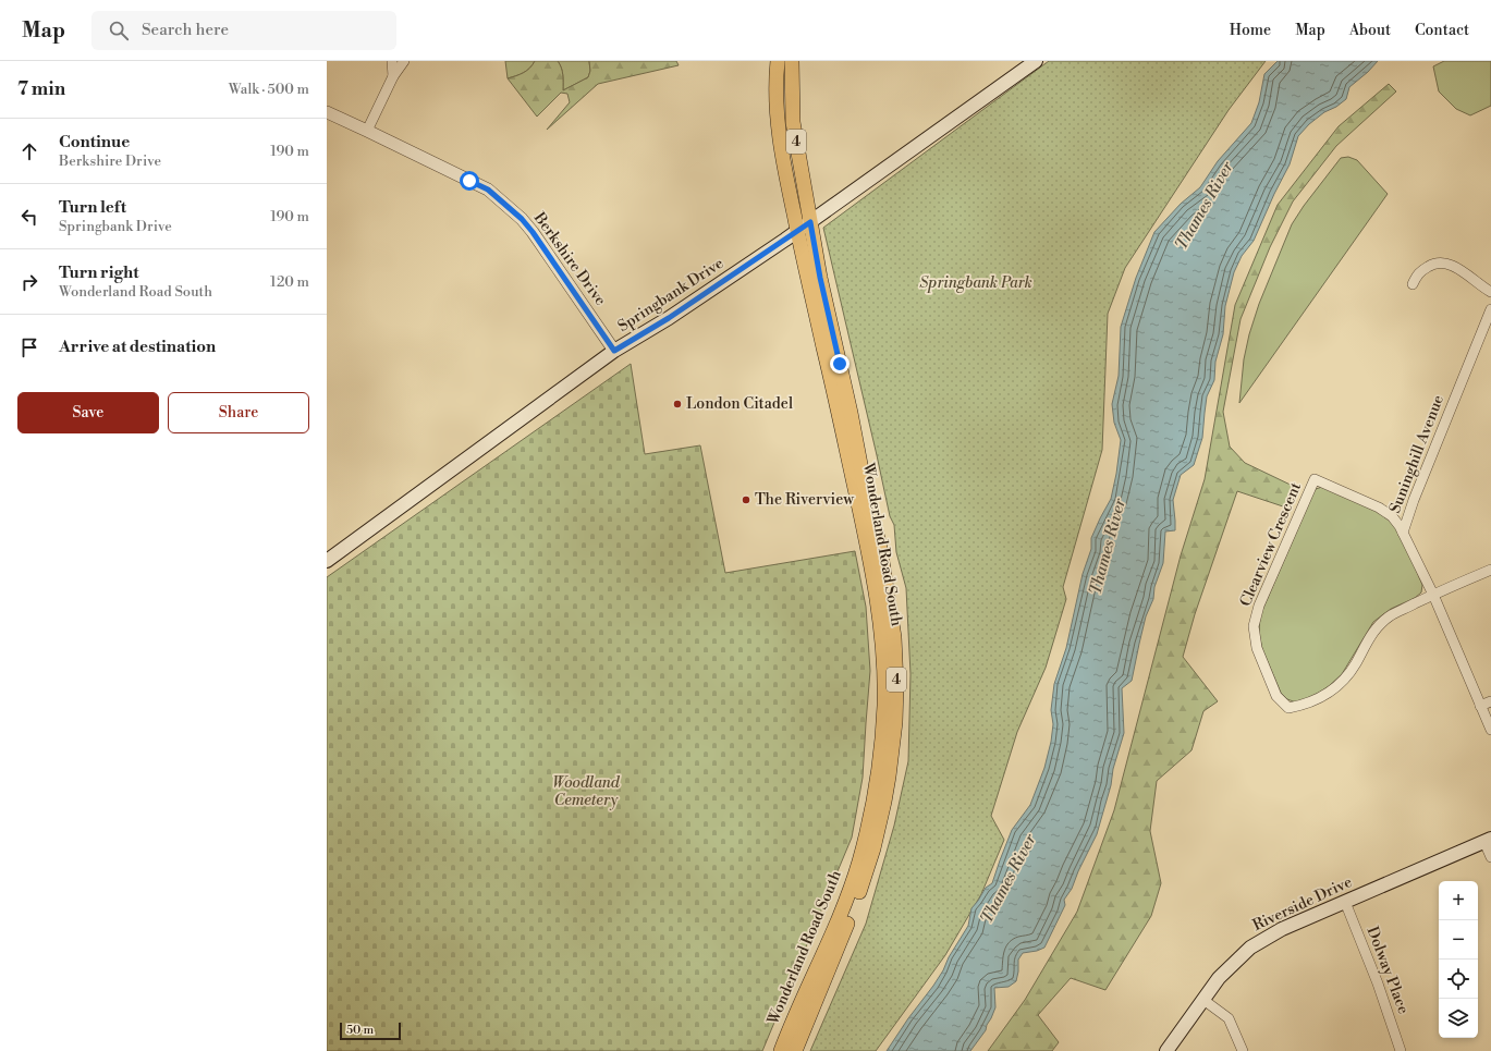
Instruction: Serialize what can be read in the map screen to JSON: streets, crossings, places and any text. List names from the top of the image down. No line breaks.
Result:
{"streets":{"main road":["4","Springbank Drive","Wonderland Road South","Riverside Drive"],"street":["Berkshire Drive","Suninghill Avenue","Clearview Crescent","Dolway Place"]},"crossings":[["Berkshire Drive","Springbank Drive"],["Springbank Drive","Wonderland Road South"],["Suninghill Avenue","Clearview Crescent"],["Riverside Drive","Dolway Place"]],"water":["Thames River"],"parks":["Springbank Park","Woodland Cemetery"],"places":["London Citadel","The Riverview"],"scale_bar":"50 m","page":{"header":"Map","search":"Search here","nav":["Home","Map","About","Contact"],"heading":["7 min","Walk · 500 m"],"list":[["Continue","Berkshire Drive","190 m"],["Turn left","Springbank Drive","190 m"],["Turn right","Wonderland Road South","120 m"],"Arrive at destination"],"buttons":["Save","Share"],"map_buttons":["+","−"],"scale":"50 m"}}
